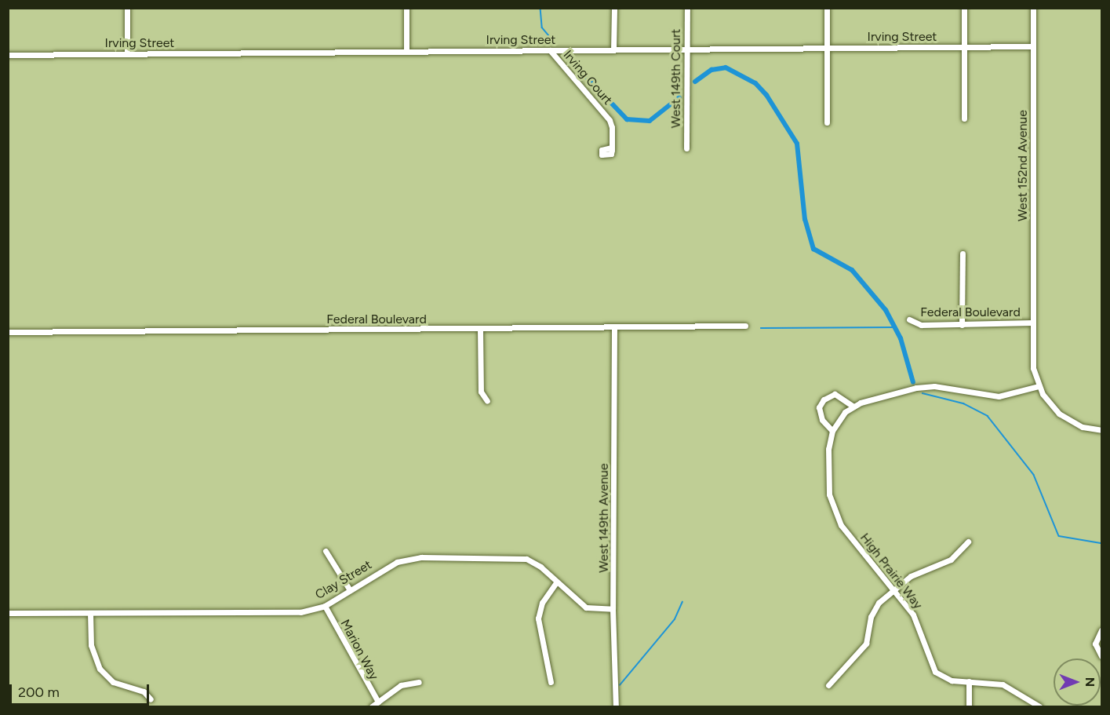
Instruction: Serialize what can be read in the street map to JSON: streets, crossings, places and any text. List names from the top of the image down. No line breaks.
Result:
{"streets":{"street":["Irving Street","Irving Court","West 149th Court","West 152nd Avenue","Federal Boulevard","West 149th Avenue","High Prairie Way","Clay Street","Marion Way"]},"crossings":[["Irving Street","Irving Court"],["Irving Street","West 149th Court"],["Irving Street","West 152nd Avenue"],["West 152nd Avenue","Federal Boulevard"],["Federal Boulevard","West 149th Avenue"],["West 149th Avenue","Clay Street"],["Clay Street","Marion Way"]],"scale_bar":"200 m","north":"right"}
